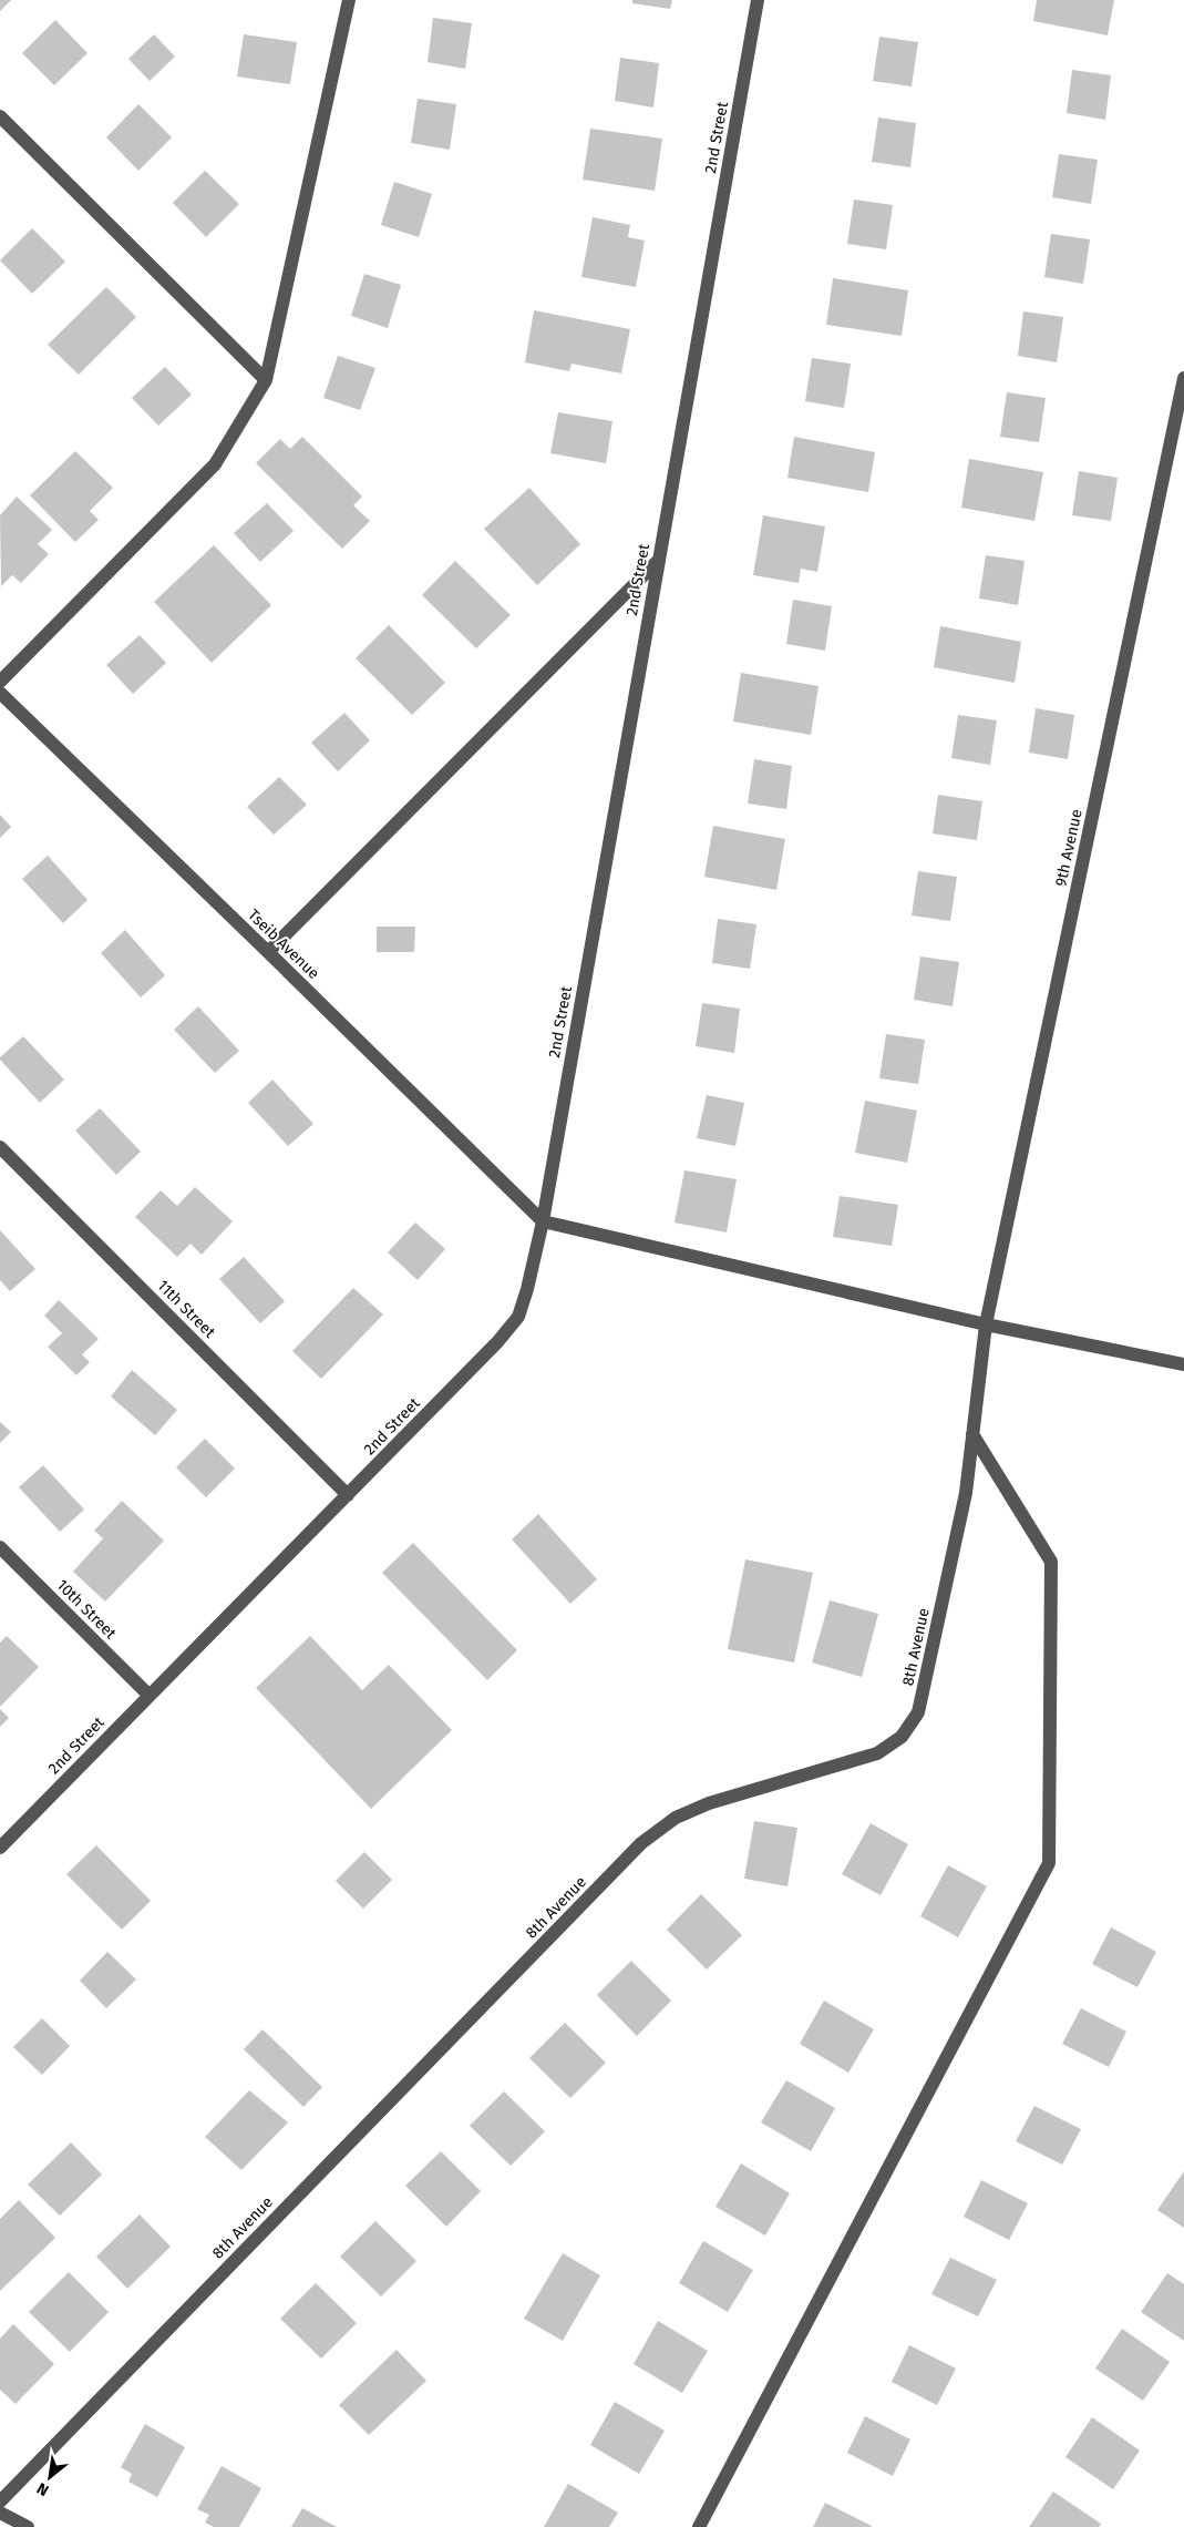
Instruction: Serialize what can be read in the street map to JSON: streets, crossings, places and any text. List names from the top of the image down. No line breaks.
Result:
{"streets":{"street":["2nd Street","9th Avenue","Tseib Avenue","11th Street","10th Street","8th Avenue"]},"crossings":[["2nd Street","Tseib Avenue"],["2nd Street","11th Street"],["2nd Street","10th Street"],["9th Avenue","8th Avenue"]],"north":"bottom left"}
